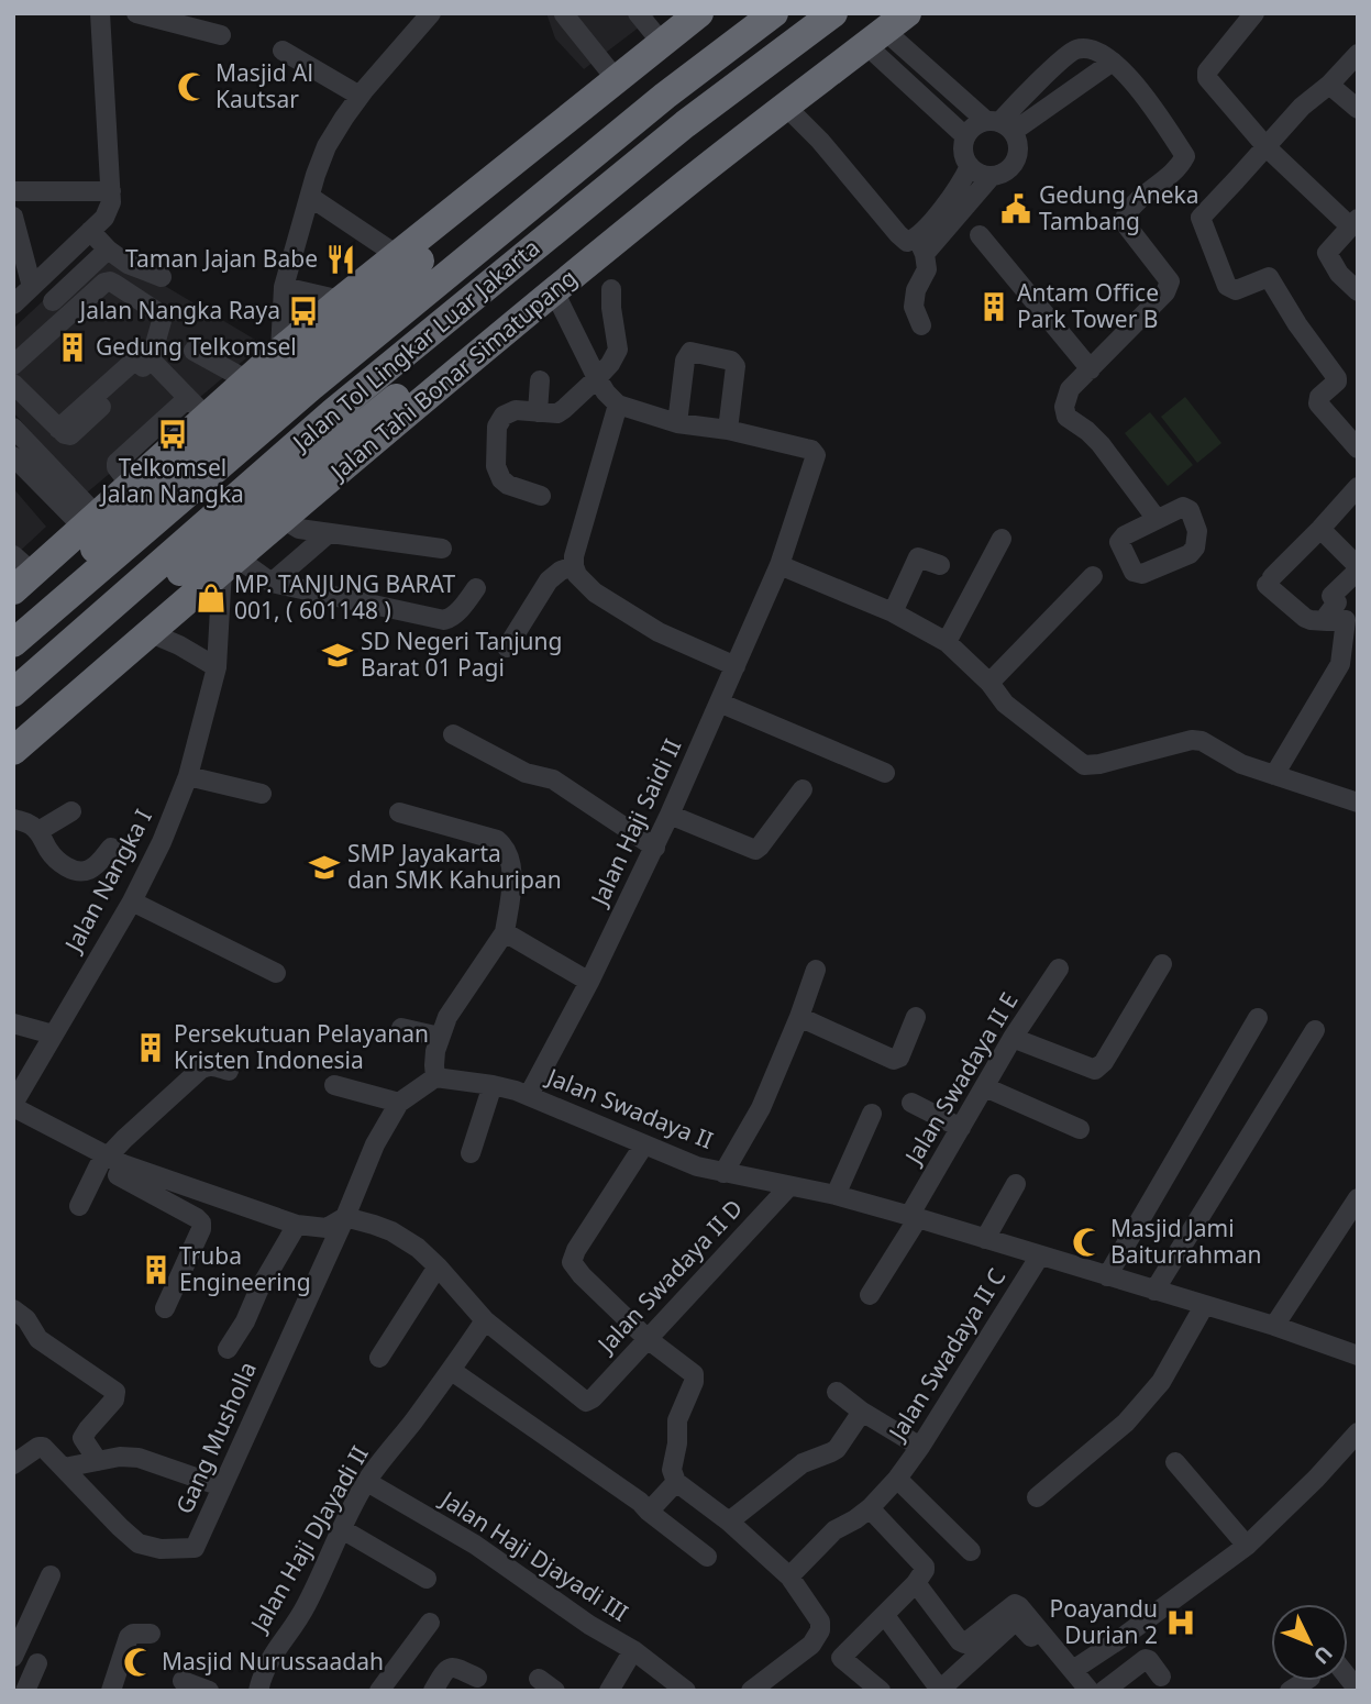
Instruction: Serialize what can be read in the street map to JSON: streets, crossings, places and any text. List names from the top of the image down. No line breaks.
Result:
{"streets":{"highway":["Jalan Tol Lingkar Luar Jakarta","Jalan Tahi Bonar Simatupang"],"street":["Jalan Haji Saidi II","Jalan Nangka I","Jalan Swadaya II E","Jalan Swadaya II","Jalan Swadaya II D","Jalan Swadaya II C","Gang Musholla","Jalan Haji DJayadi II","Jalan Haji Djayadi III"]},"crossings":[["Jalan Tahi Bonar Simatupang","Jalan Nangka I"],["Jalan Haji Saidi II","Jalan Swadaya II"],["Jalan Swadaya II E","Jalan Swadaya II"],["Jalan Swadaya II","Jalan Swadaya II D"],["Jalan Swadaya II","Jalan Swadaya II C"],["Jalan Swadaya II D","Jalan Haji DJayadi II"],["Jalan Haji DJayadi II","Jalan Haji Djayadi III"]],"places":{"mosque":["Masjid Al Kautsar","Masjid Jami Baiturrahman","Masjid Nurussaadah"],"public building":["Gedung Aneka Tambang"],"restaurant":["Taman Jajan Babe"],"building":["Antam Office Park Tower B","Gedung Telkomsel","Persekutuan Pelayanan Kristen Indonesia","Truba Engineering"],"bus stop":["Jalan Nangka Raya","Telkomsel Jalan Nangka"],"shop":["MP. TANJUNG BARAT 001, ( 601148 )"],"school or university":["SD Negeri Tanjung Barat 01 Pagi","SMP Jayakarta dan SMK Kahuripan"],"hospital":["Poayandu Durian 2"]},"north":"bottom right"}
